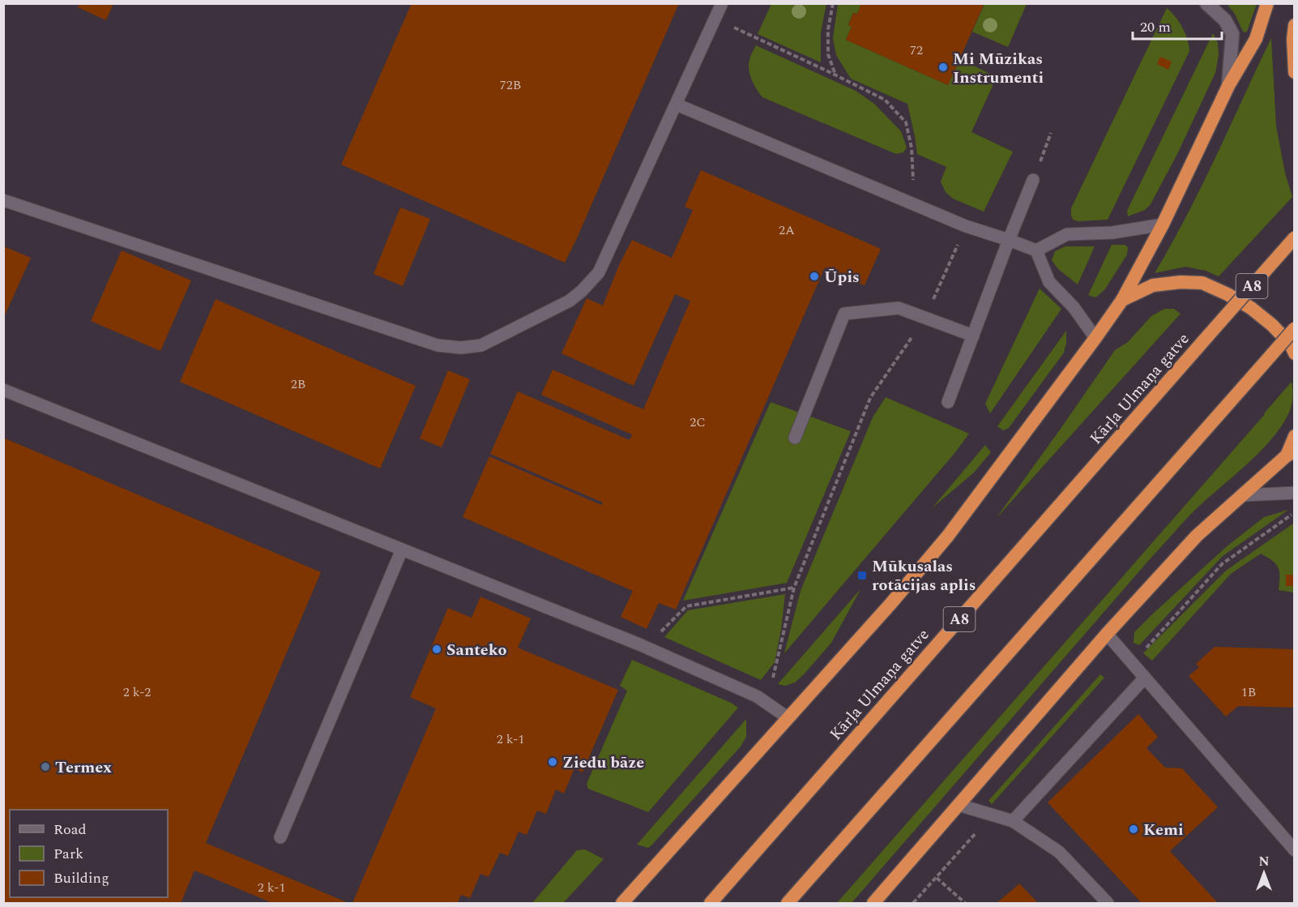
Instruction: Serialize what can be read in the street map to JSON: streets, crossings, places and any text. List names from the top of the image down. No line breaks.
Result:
{"streets":{"highway":["A8","Kārļa Ulmaņa gatve"]},"places":{"other":["Mi Mūzikas Instrumenti","Ūpis","Santeko","Ziedu bāze","Termex","Kemi"],"transit":["Mūkusalas rotācijas aplis"]},"house_numbers":["72","72B","2A","2B","2C","2 k-2","1B","2 k-1","2 k-1"],"legend":["Road","Park","Building"],"scale_bar":"20 m","north":"top"}
